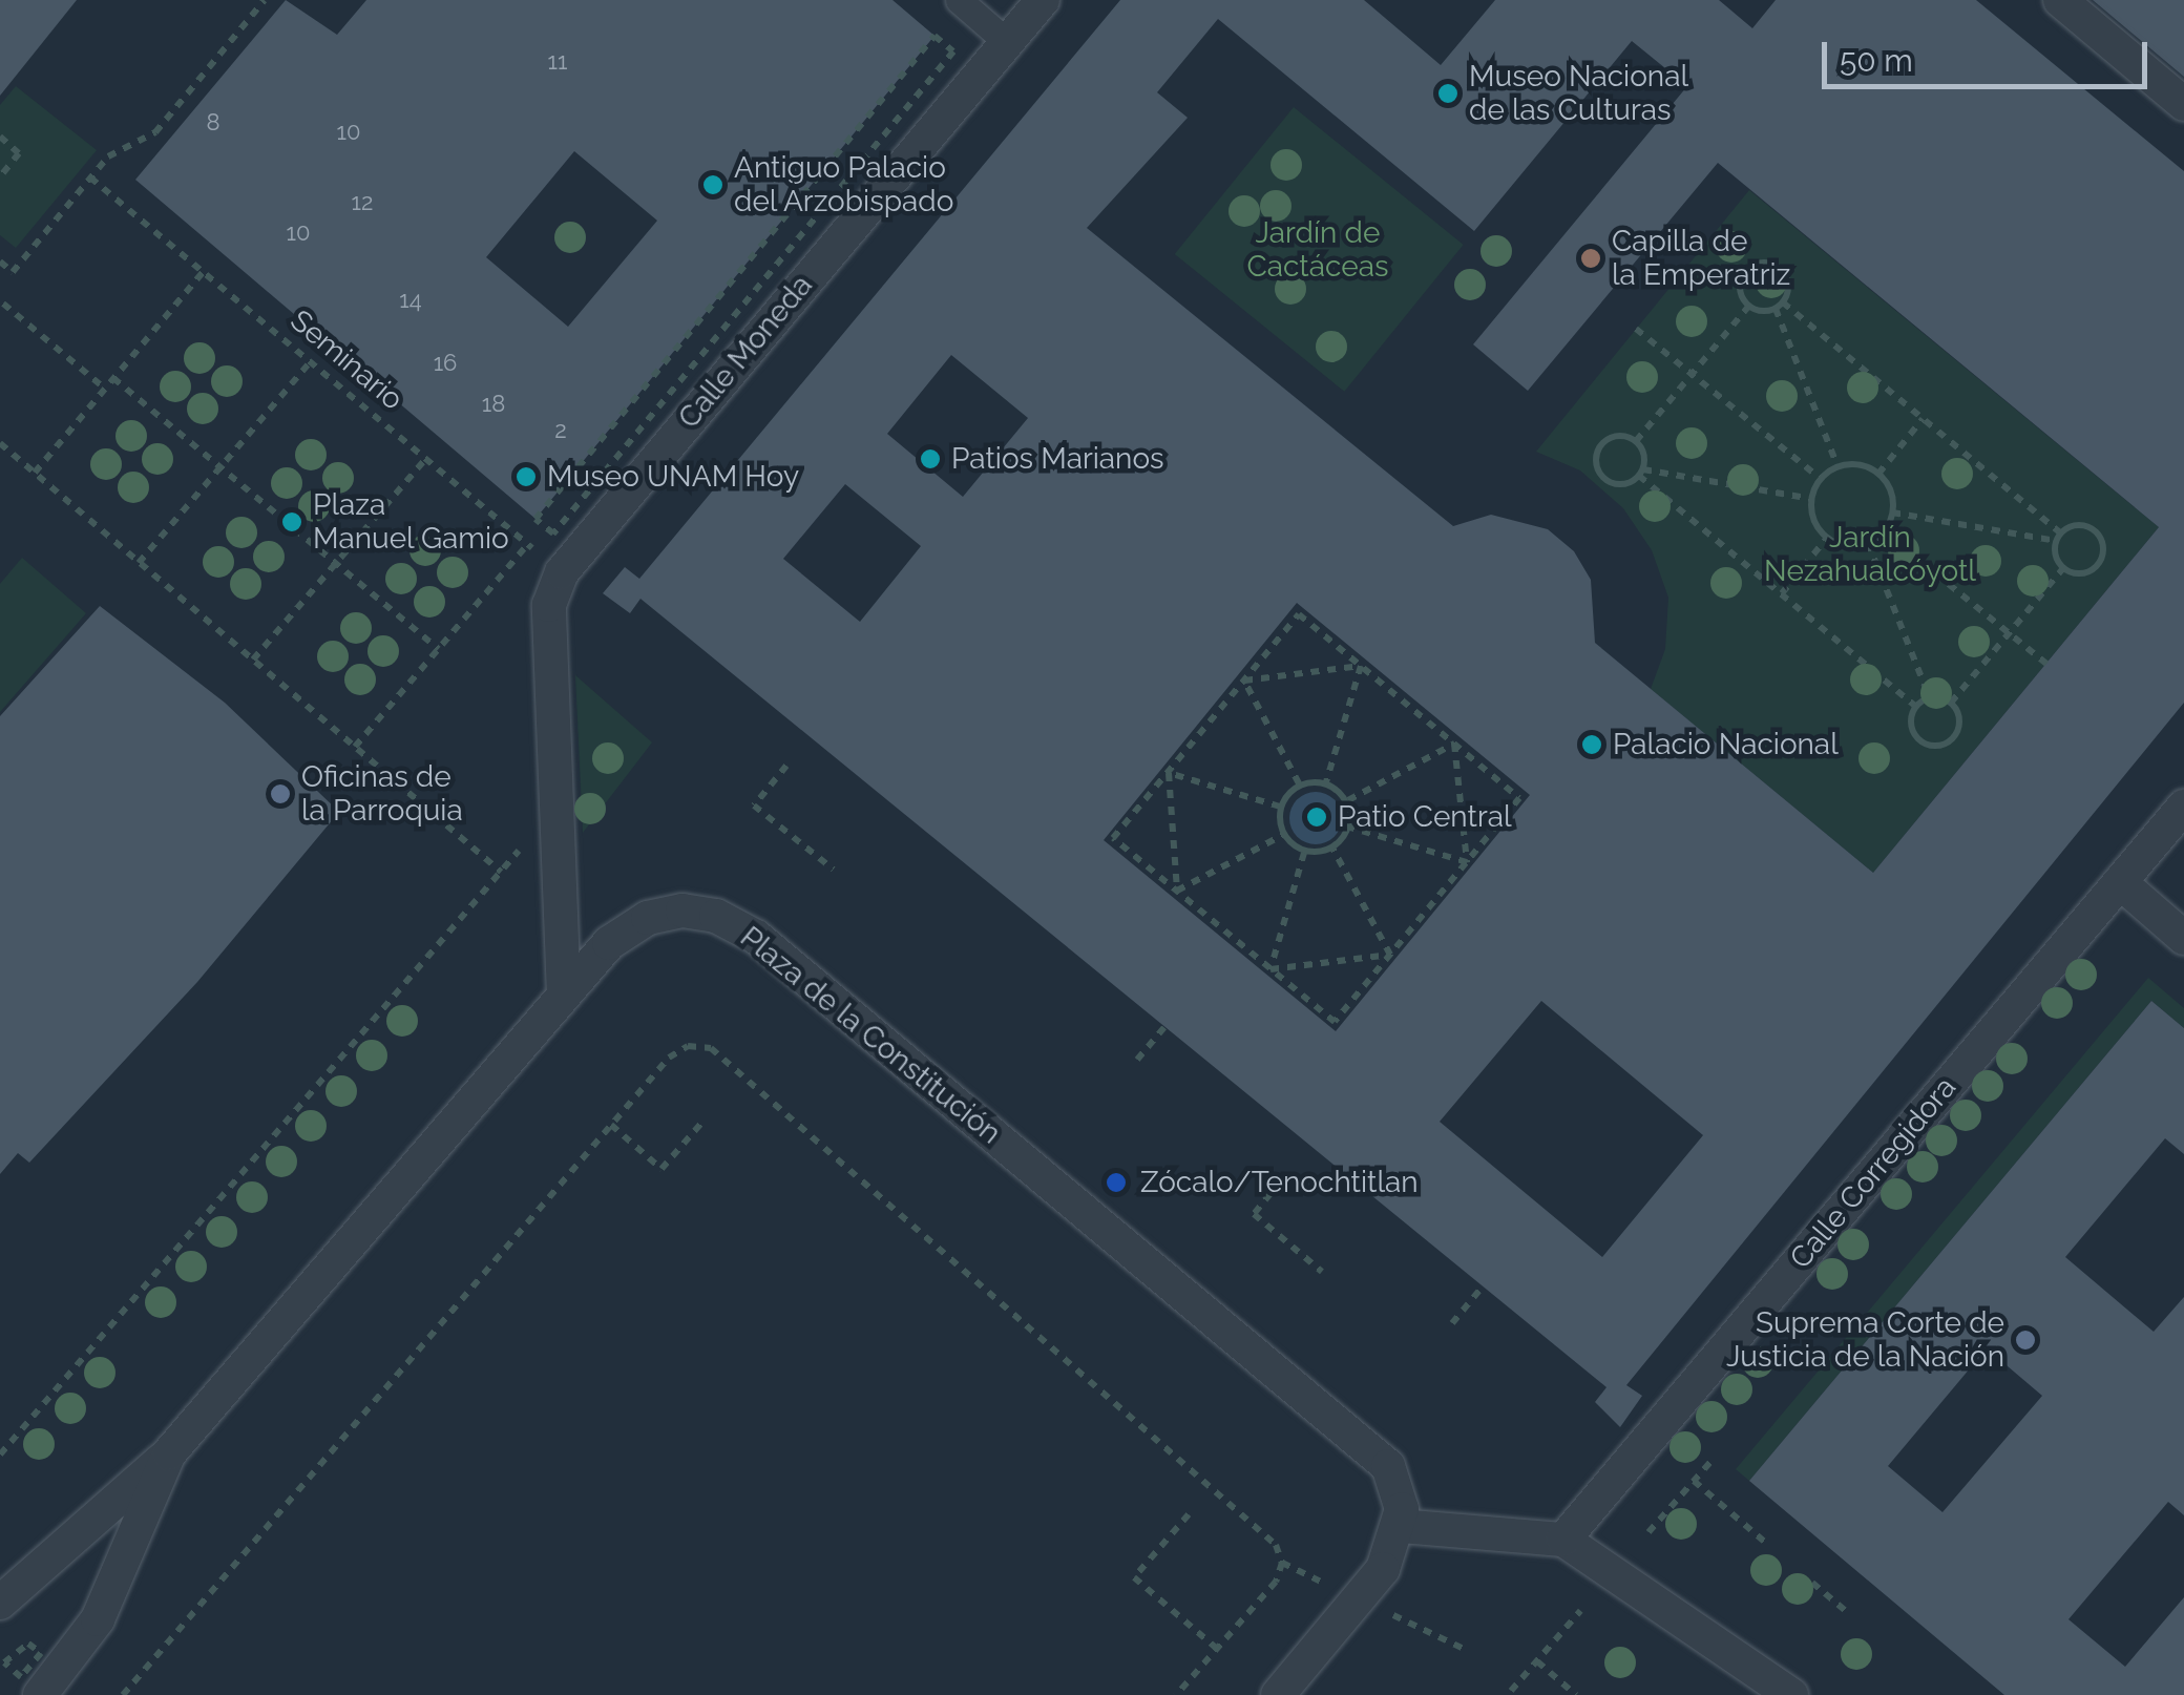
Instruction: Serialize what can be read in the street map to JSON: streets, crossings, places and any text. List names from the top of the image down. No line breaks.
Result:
{"streets":{"street":["Calle Moneda","Plaza de la Constitución","Calle Corregidora"],"path":["Seminario"]},"crossings":[["Calle Moneda","Seminario"],["Calle Moneda","Plaza de la Constitución"]],"parks":["Jardín de Cactáceas","Jardín Nezahualcóyotl"],"places":["Museo Nacional de las Culturas","Antiguo Palacio del Arzobispado","Capilla de la Emperatriz","Patios Marianos","Museo UNAM Hoy","Plaza Manuel Gamio","Palacio Nacional","Oficinas de la Parroquia","Patio Central","Zócalo/Tenochtitlan","Suprema Corte de Justicia de la Nación"],"house_numbers":["11","8","10","12","10","14","16","18","2"],"scale_bar":"50 m"}
